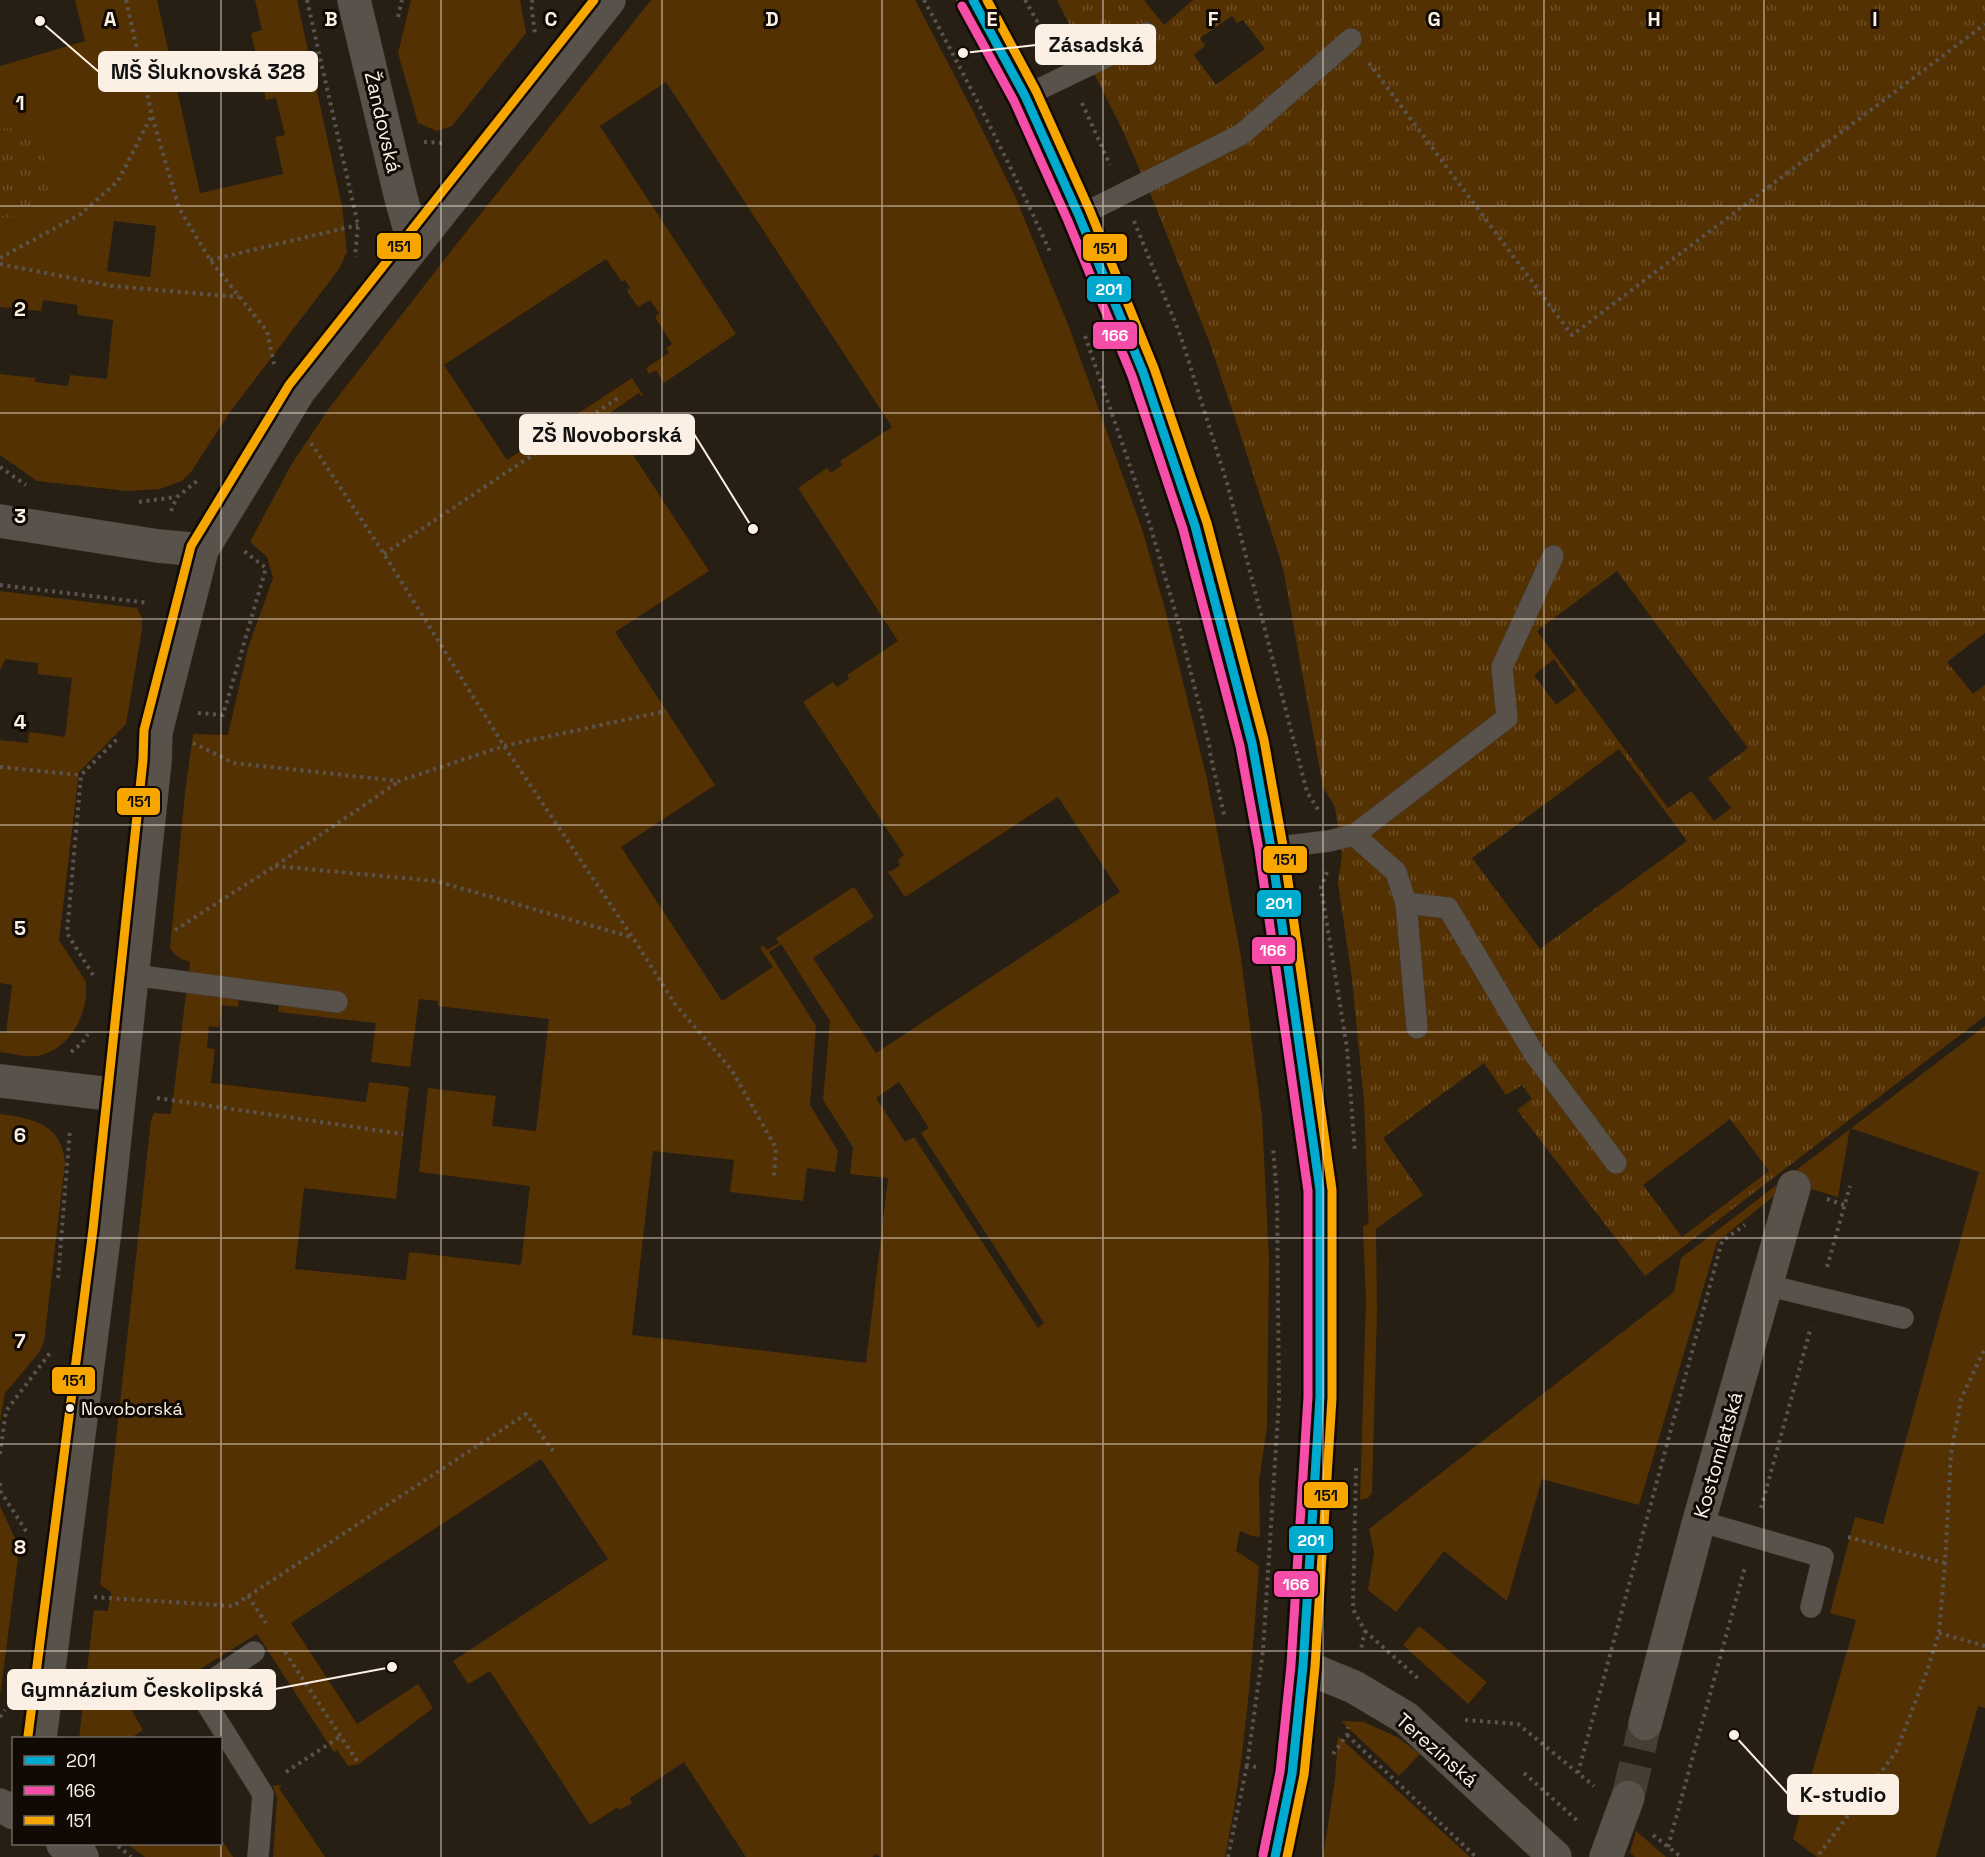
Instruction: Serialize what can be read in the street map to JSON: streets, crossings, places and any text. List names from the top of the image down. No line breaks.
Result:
{"streets":{"street":["Žandovská","Kostomlatská","Terezínská"]},"places":["MŠ Šluknovská 328","Zásadská","ZŠ Novoborská","Novoborská","Gymnázium Českolipská","K-studio"],"lines":["transit line 201","transit line 151","transit line 166"],"legend":["201","166","151"],"grid":{"columns":["A","B","C","D","E","F","G","H","I"],"rows":["1","2","3","4","5","6","7","8"]}}
